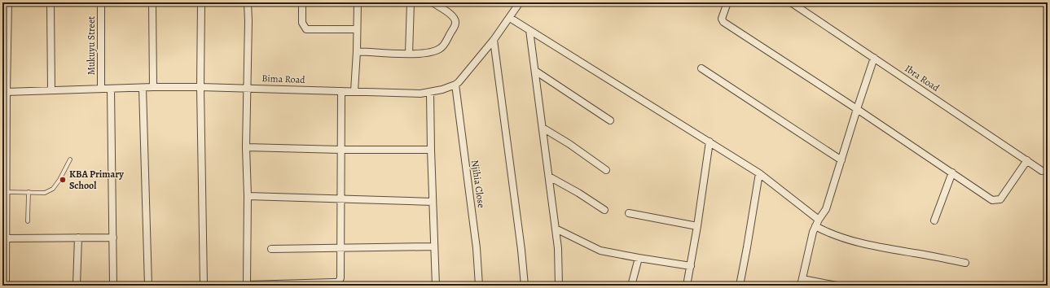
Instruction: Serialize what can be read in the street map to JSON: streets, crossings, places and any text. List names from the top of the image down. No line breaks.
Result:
{"streets":{"street":["Mukuyu Street","Ibra Road","Bima Road","Njihia Close"]},"crossings":[["Mukuyu Street","Bima Road"],["Bima Road","Njihia Close"]],"places":["KBA Primary School"]}
